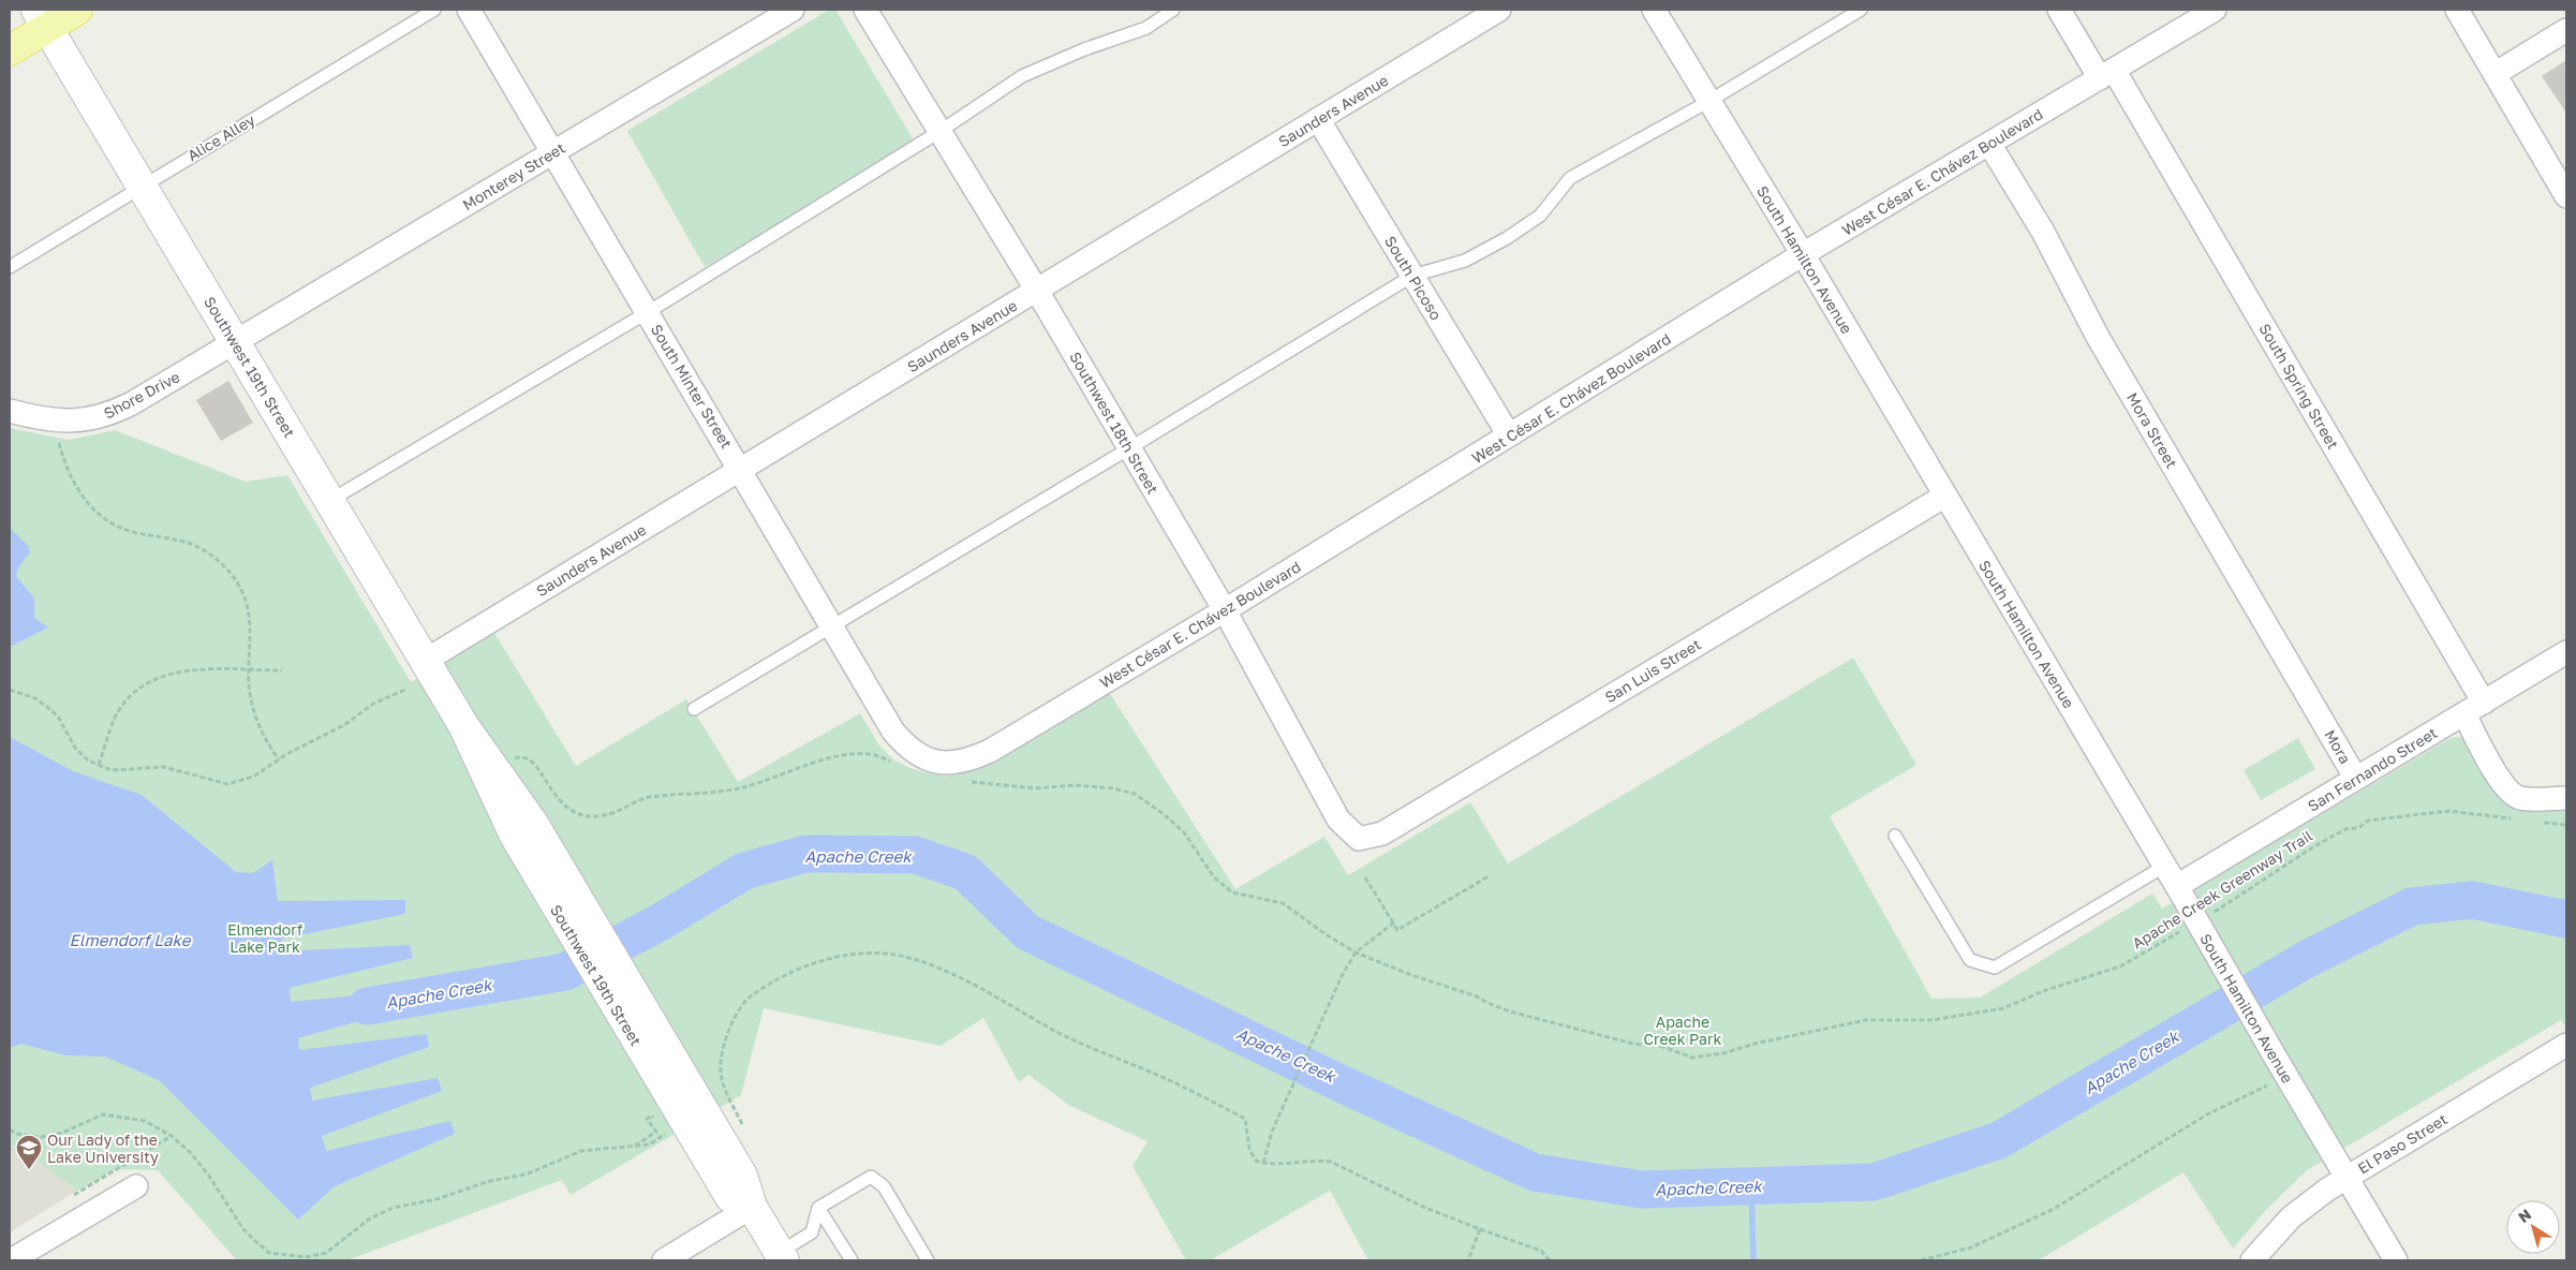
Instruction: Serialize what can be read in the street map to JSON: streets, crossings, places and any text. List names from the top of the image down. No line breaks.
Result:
{"streets":{"street":["Saunders Avenue","West César E. Chávez Boulevard","Monterey Street","South Hamilton Avenue","South Picoso","Southwest 19th Street","South Minter Street","South Spring Street","Shore Drive","Southwest 18th Street","Mora Street","San Luis Street","Mora","San Fernando Street","El Paso Street"],"lane":["Alice Alley"],"path":["Apache Creek Greenway Trail"]},"crossings":[["Saunders Avenue","South Picoso"],["Saunders Avenue","Southwest 19th Street"],["Saunders Avenue","South Minter Street"],["Saunders Avenue","Southwest 18th Street"],["Alice Alley","Southwest 19th Street"],["West César E. Chávez Boulevard","South Hamilton Avenue"],["West César E. Chávez Boulevard","South Picoso"],["West César E. Chávez Boulevard","South Minter Street"],["West César E. Chávez Boulevard","South Spring Street"],["West César E. Chávez Boulevard","Southwest 18th Street"],["West César E. Chávez Boulevard","Mora Street"],["Monterey Street","Southwest 19th Street"],["Monterey Street","South Minter Street"],["Monterey Street","Shore Drive"],["South Hamilton Avenue","San Luis Street"],["South Hamilton Avenue","San Fernando Street"],["South Hamilton Avenue","Apache Creek Greenway Trail"],["South Hamilton Avenue","El Paso Street"],["Southwest 19th Street","Shore Drive"],["South Spring Street","San Fernando Street"],["Southwest 18th Street","San Luis Street"],["Mora Street","Mora"],["Mora","San Fernando Street"]],"water":["Apache Creek","Elmendorf Lake"],"parks":["Elmendorf Lake Park","Apache Creek Park"],"places":{"school or university":["Our Lady of the Lake University"]},"north":"top left"}
